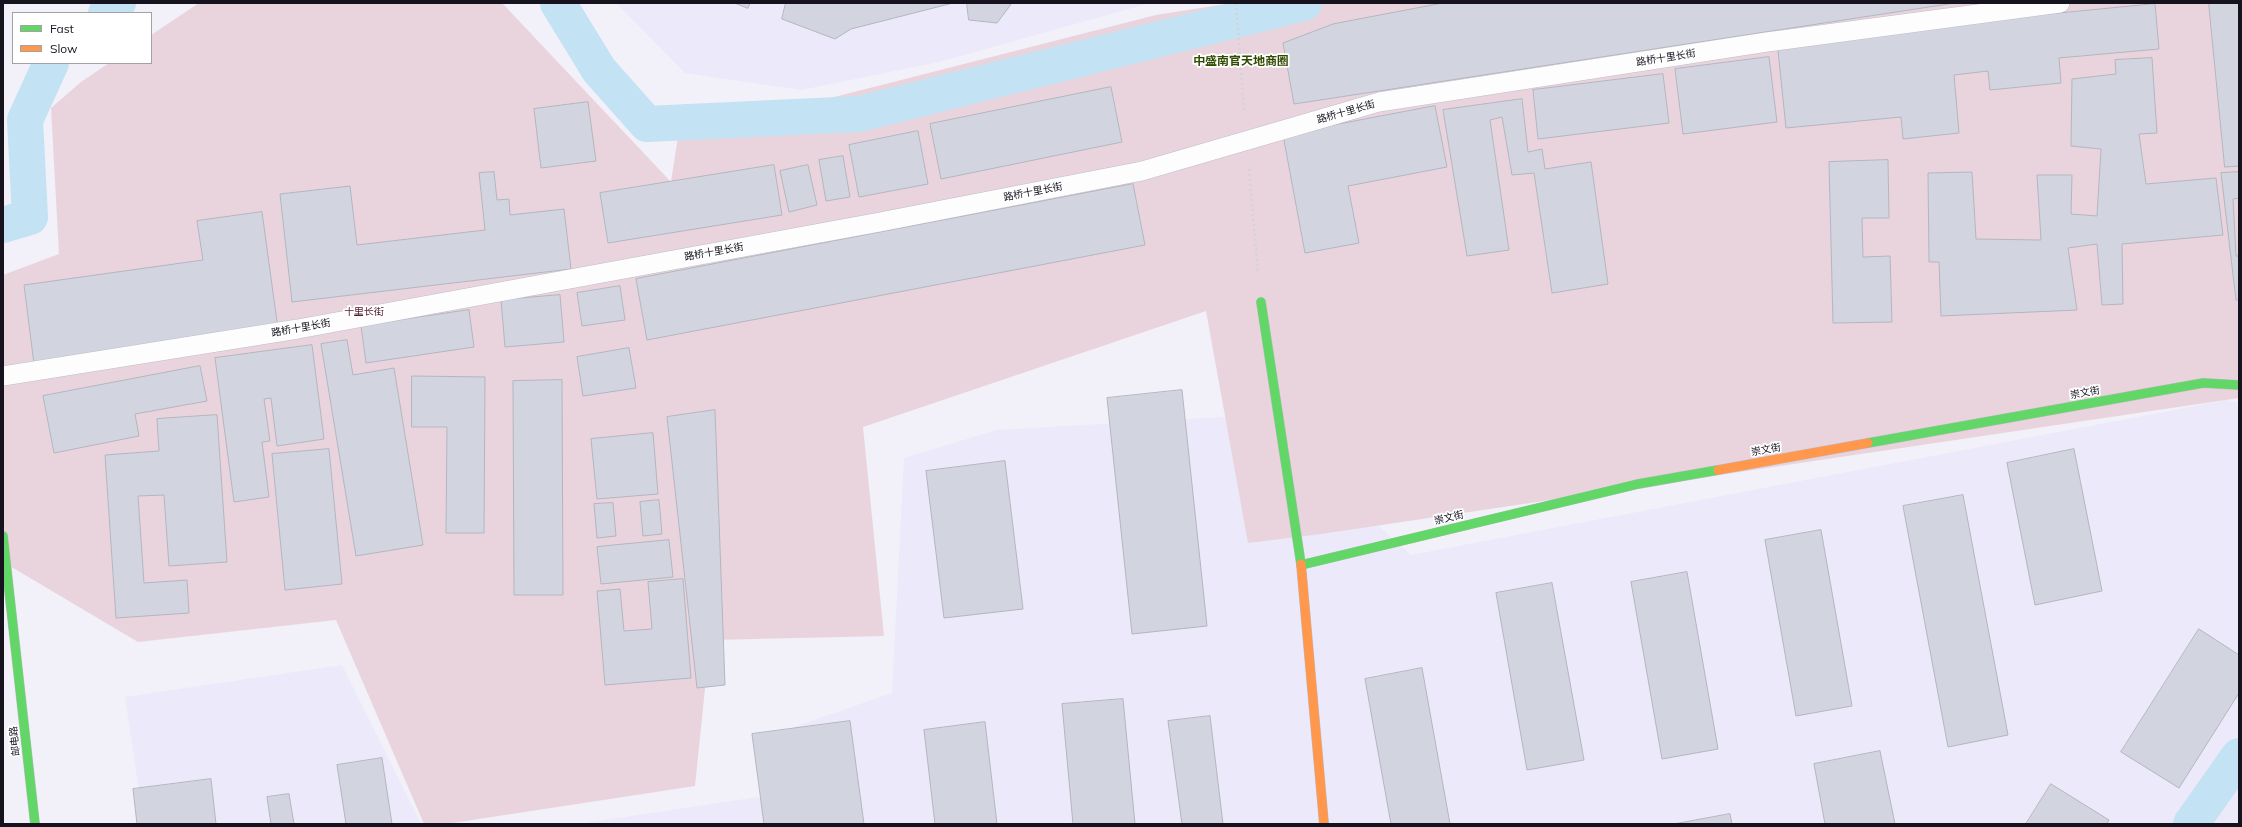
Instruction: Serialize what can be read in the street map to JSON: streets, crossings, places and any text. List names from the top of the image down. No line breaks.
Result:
{"streets":{"street":["崇文街","邮电路"],"lane":["路桥十里长街"]},"districts":["中盛南官天地商圈"],"parks":["十里长街"],"legend":["Fast","Slow"]}
